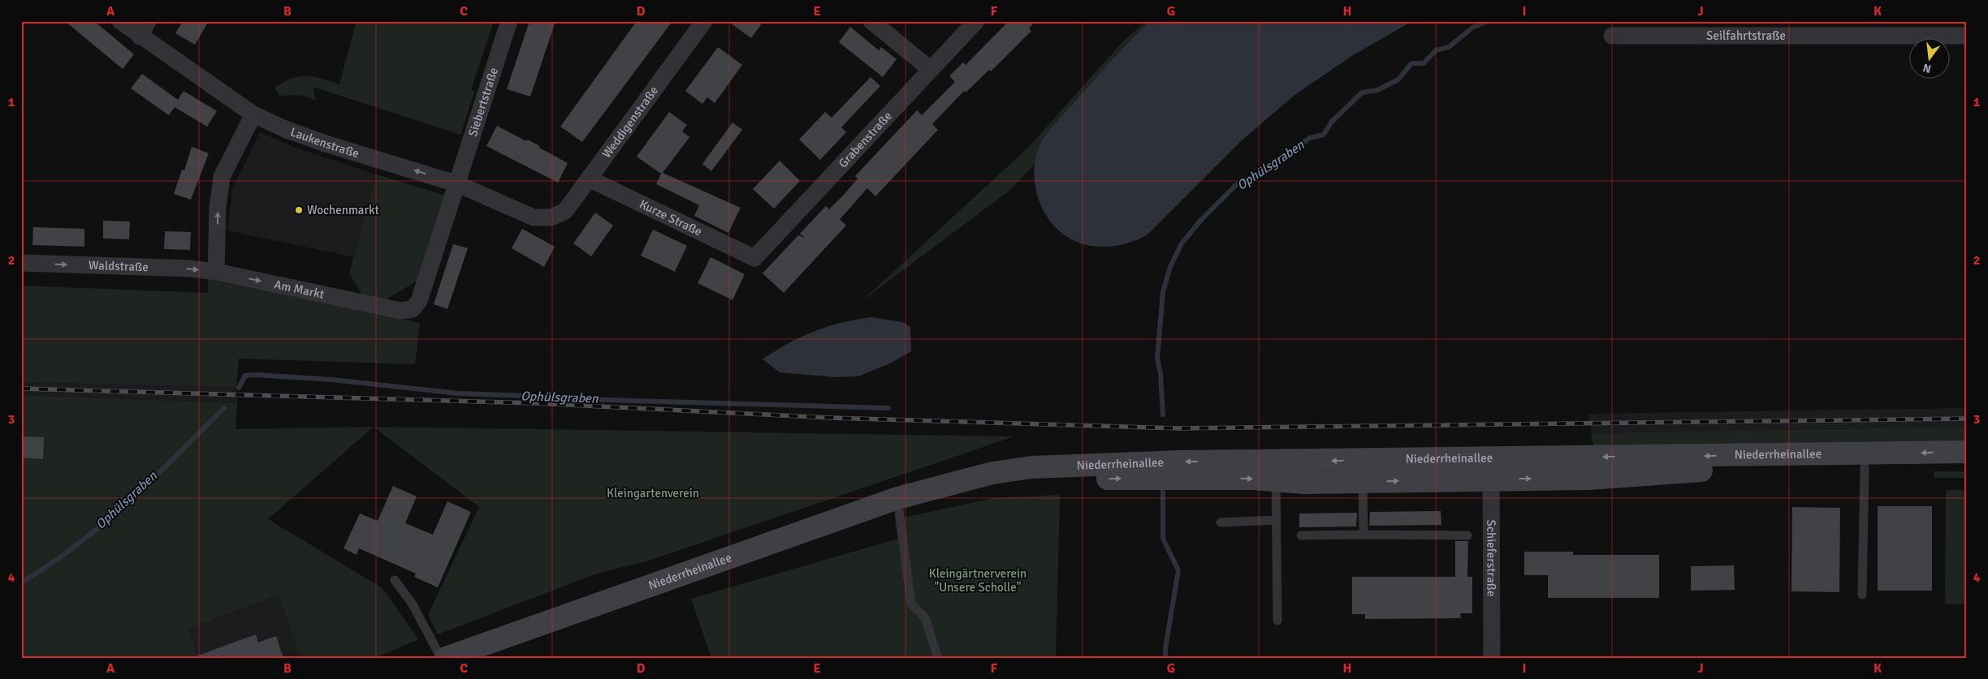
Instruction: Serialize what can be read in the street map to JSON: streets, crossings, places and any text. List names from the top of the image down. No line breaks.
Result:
{"streets":{"main road":["Niederrheinallee"],"street":["Seilfahrtstraße","Siebertstraße","Weddigenstraße","Grabenstraße","Laukenstraße","Kurze Straße","Waldstraße","Am Markt","Schieferstraße"]},"crossings":[["Siebertstraße","Laukenstraße"],["Siebertstraße","Am Markt"],["Weddigenstraße","Laukenstraße"],["Weddigenstraße","Kurze Straße"],["Grabenstraße","Kurze Straße"],["Laukenstraße","Am Markt"],["Waldstraße","Am Markt"],["Niederrheinallee","Schieferstraße"]],"one_way":["Laukenstraße","Waldstraße"],"water":["Ophülsgraben"],"parks":["Kleingartenverein","Kleingärtnerverein \"Unsere Scholle\""],"places":["Wochenmarkt"],"north":"bottom","grid":{"columns":["A","B","C","D","E","F","G","H","I","J","K"],"rows":["1","2","3","4"]}}
